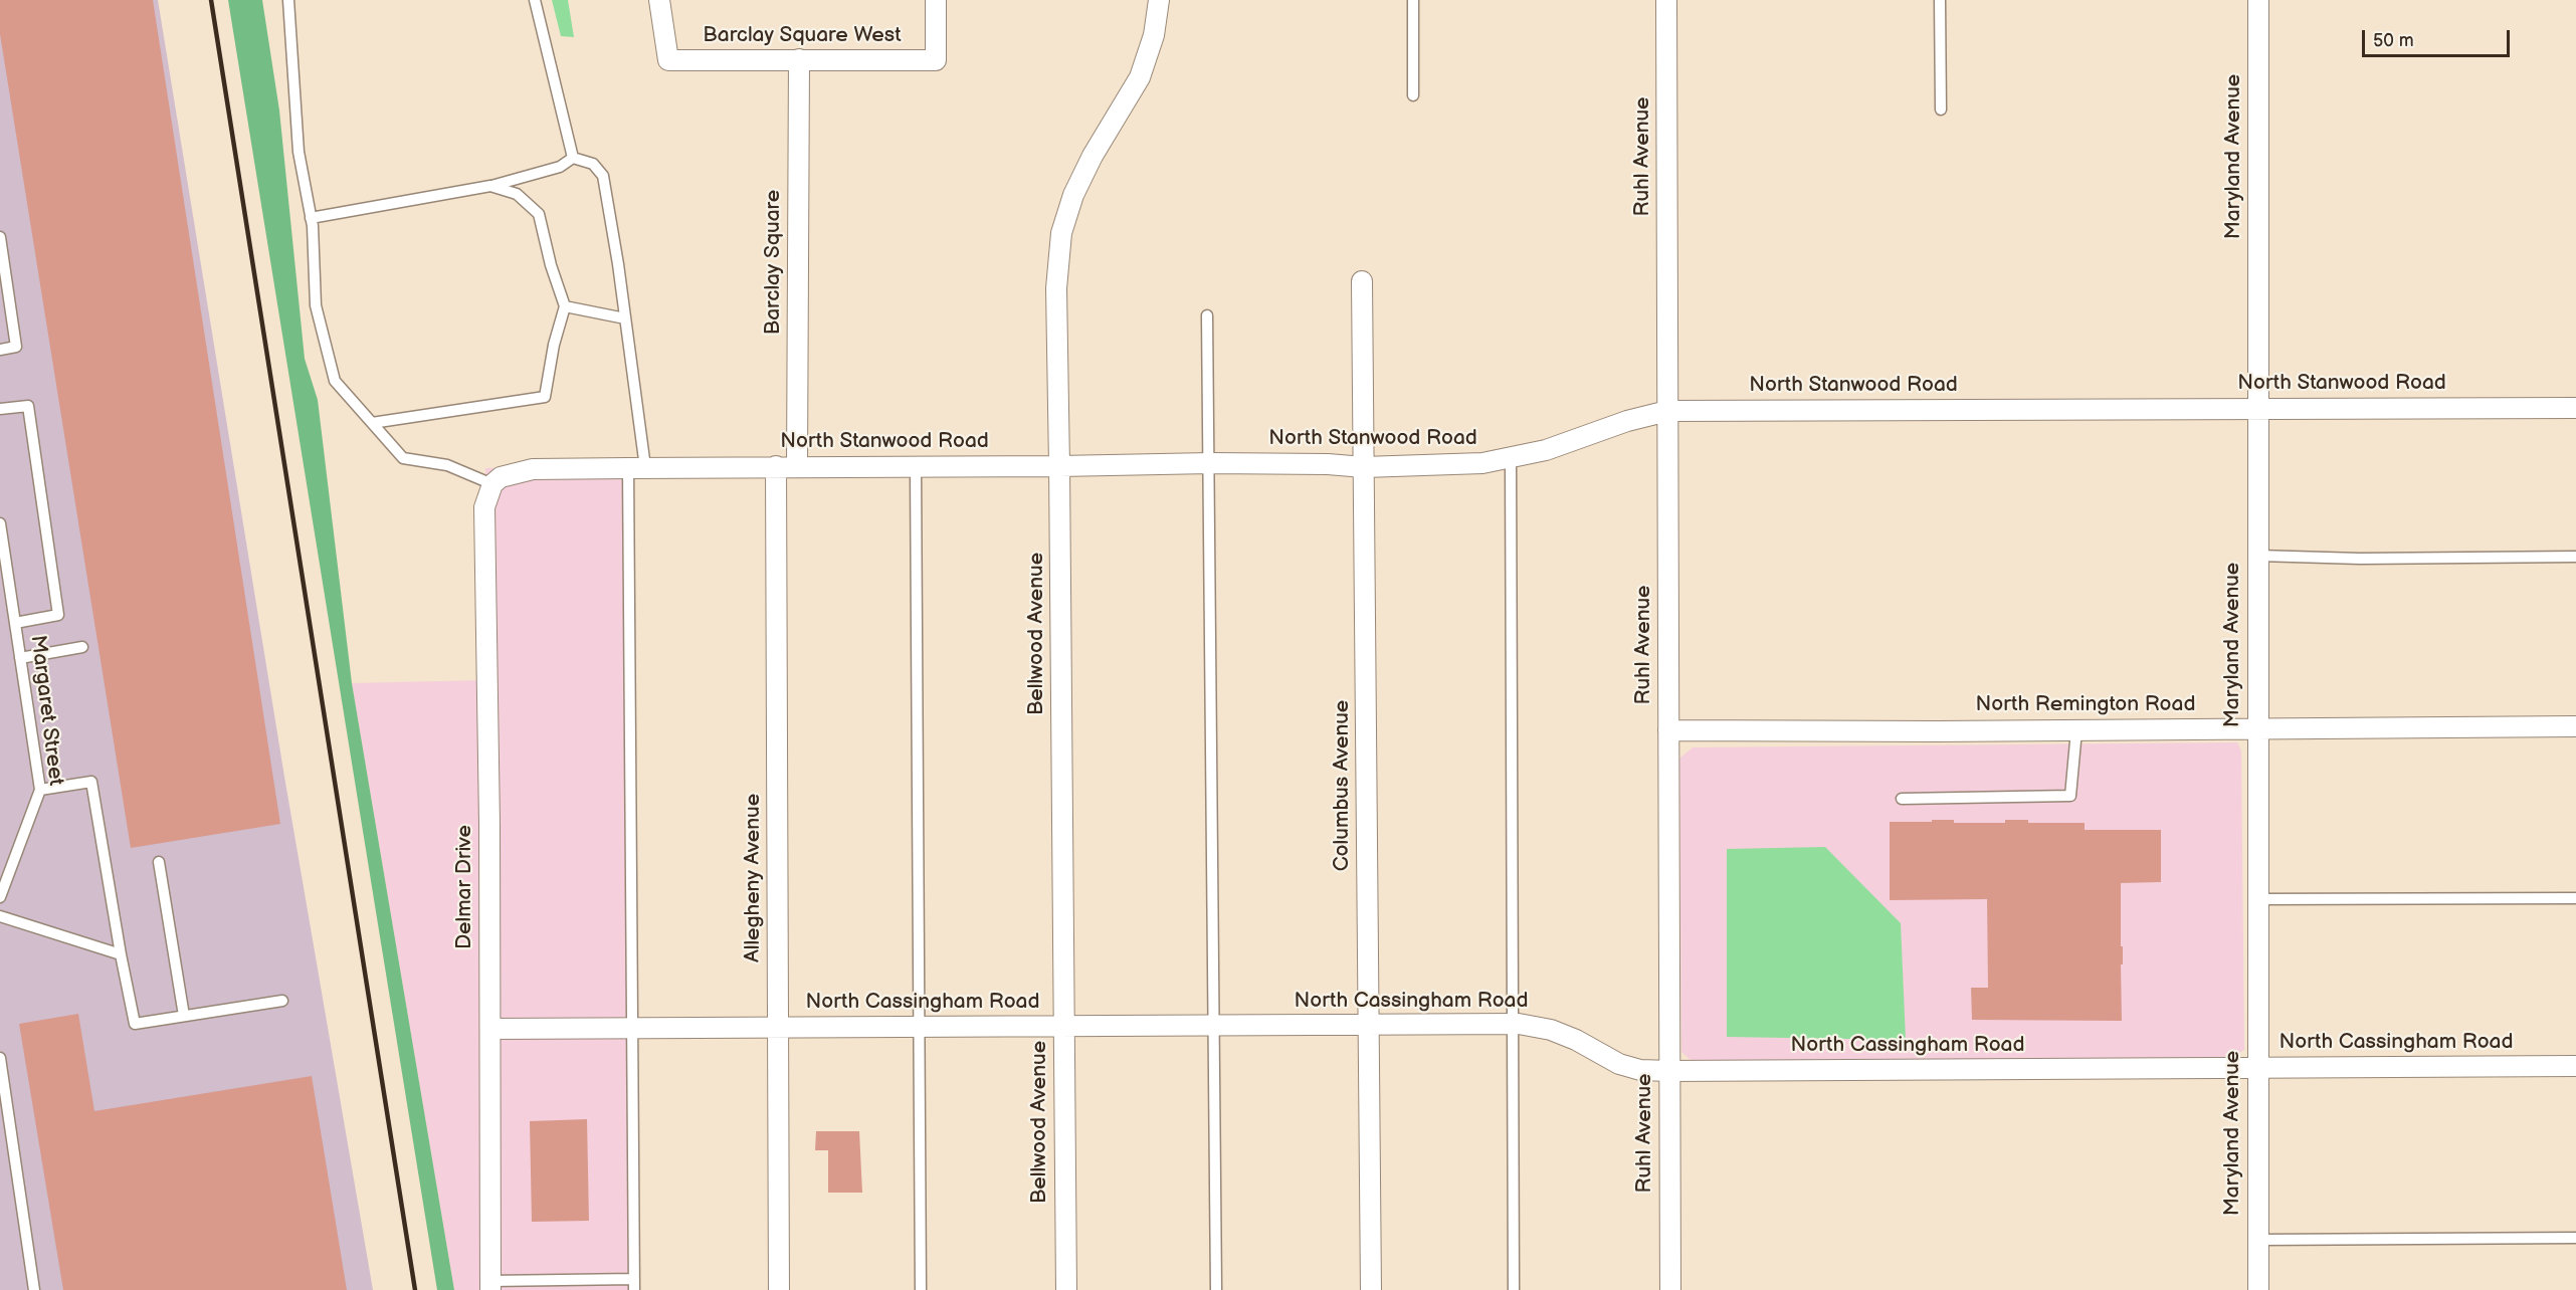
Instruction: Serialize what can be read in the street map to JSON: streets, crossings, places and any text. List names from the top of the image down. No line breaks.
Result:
{"streets":{"street":["Barclay Square West","Ruhl Avenue","Maryland Avenue","Barclay Square","North Stanwood Road","Bellwood Avenue","North Remington Road","Columbus Avenue","Allegheny Avenue","Delmar Drive","North Cassingham Road"],"lane":["Margaret Street"]},"crossings":[["Barclay Square West","Barclay Square"],["Ruhl Avenue","North Stanwood Road"],["Ruhl Avenue","North Remington Road"],["Ruhl Avenue","North Cassingham Road"],["Maryland Avenue","North Stanwood Road"],["Maryland Avenue","North Remington Road"],["Maryland Avenue","North Cassingham Road"],["Barclay Square","North Stanwood Road"],["North Stanwood Road","Bellwood Avenue"],["North Stanwood Road","Columbus Avenue"],["North Stanwood Road","Allegheny Avenue"],["North Stanwood Road","Delmar Drive"],["Bellwood Avenue","North Cassingham Road"],["Columbus Avenue","North Cassingham Road"],["Allegheny Avenue","North Cassingham Road"],["Delmar Drive","North Cassingham Road"]],"scale_bar":"50 m"}
